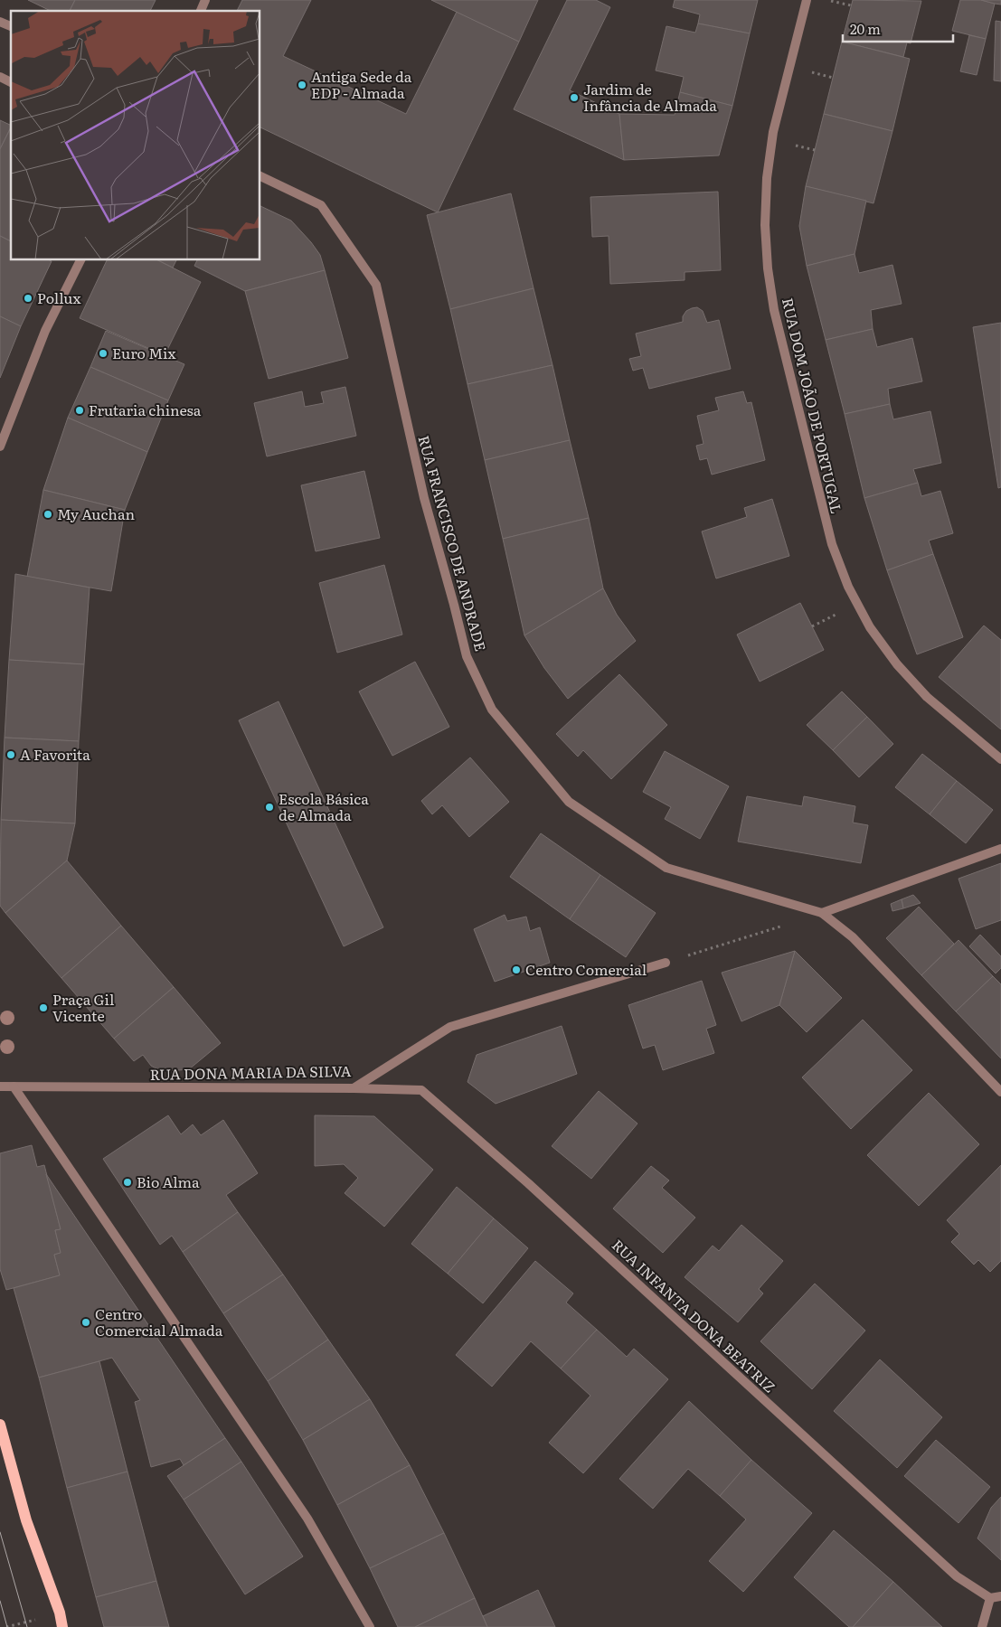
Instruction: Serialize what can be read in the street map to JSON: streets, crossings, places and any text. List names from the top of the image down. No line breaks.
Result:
{"streets":{"street":["RUA DOM JOÃO DE PORTUGAL","RUA FRANCISCO DE ANDRADE","RUA DONA MARIA DA SILVA","RUA INFANTA DONA BEATRIZ"]},"crossings":[["RUA DONA MARIA DA SILVA","RUA INFANTA DONA BEATRIZ"]],"places":["Antiga Sede da EDP - Almada","Jardim de Infância de Almada","Pollux","Euro Mix","Frutaria chinesa","My Auchan","A Favorita","Escola Básica de Almada","Centro Comercial","Praça Gil Vicente","Bio Alma","Centro Comercial Almada"],"scale_bar":"20 m"}
